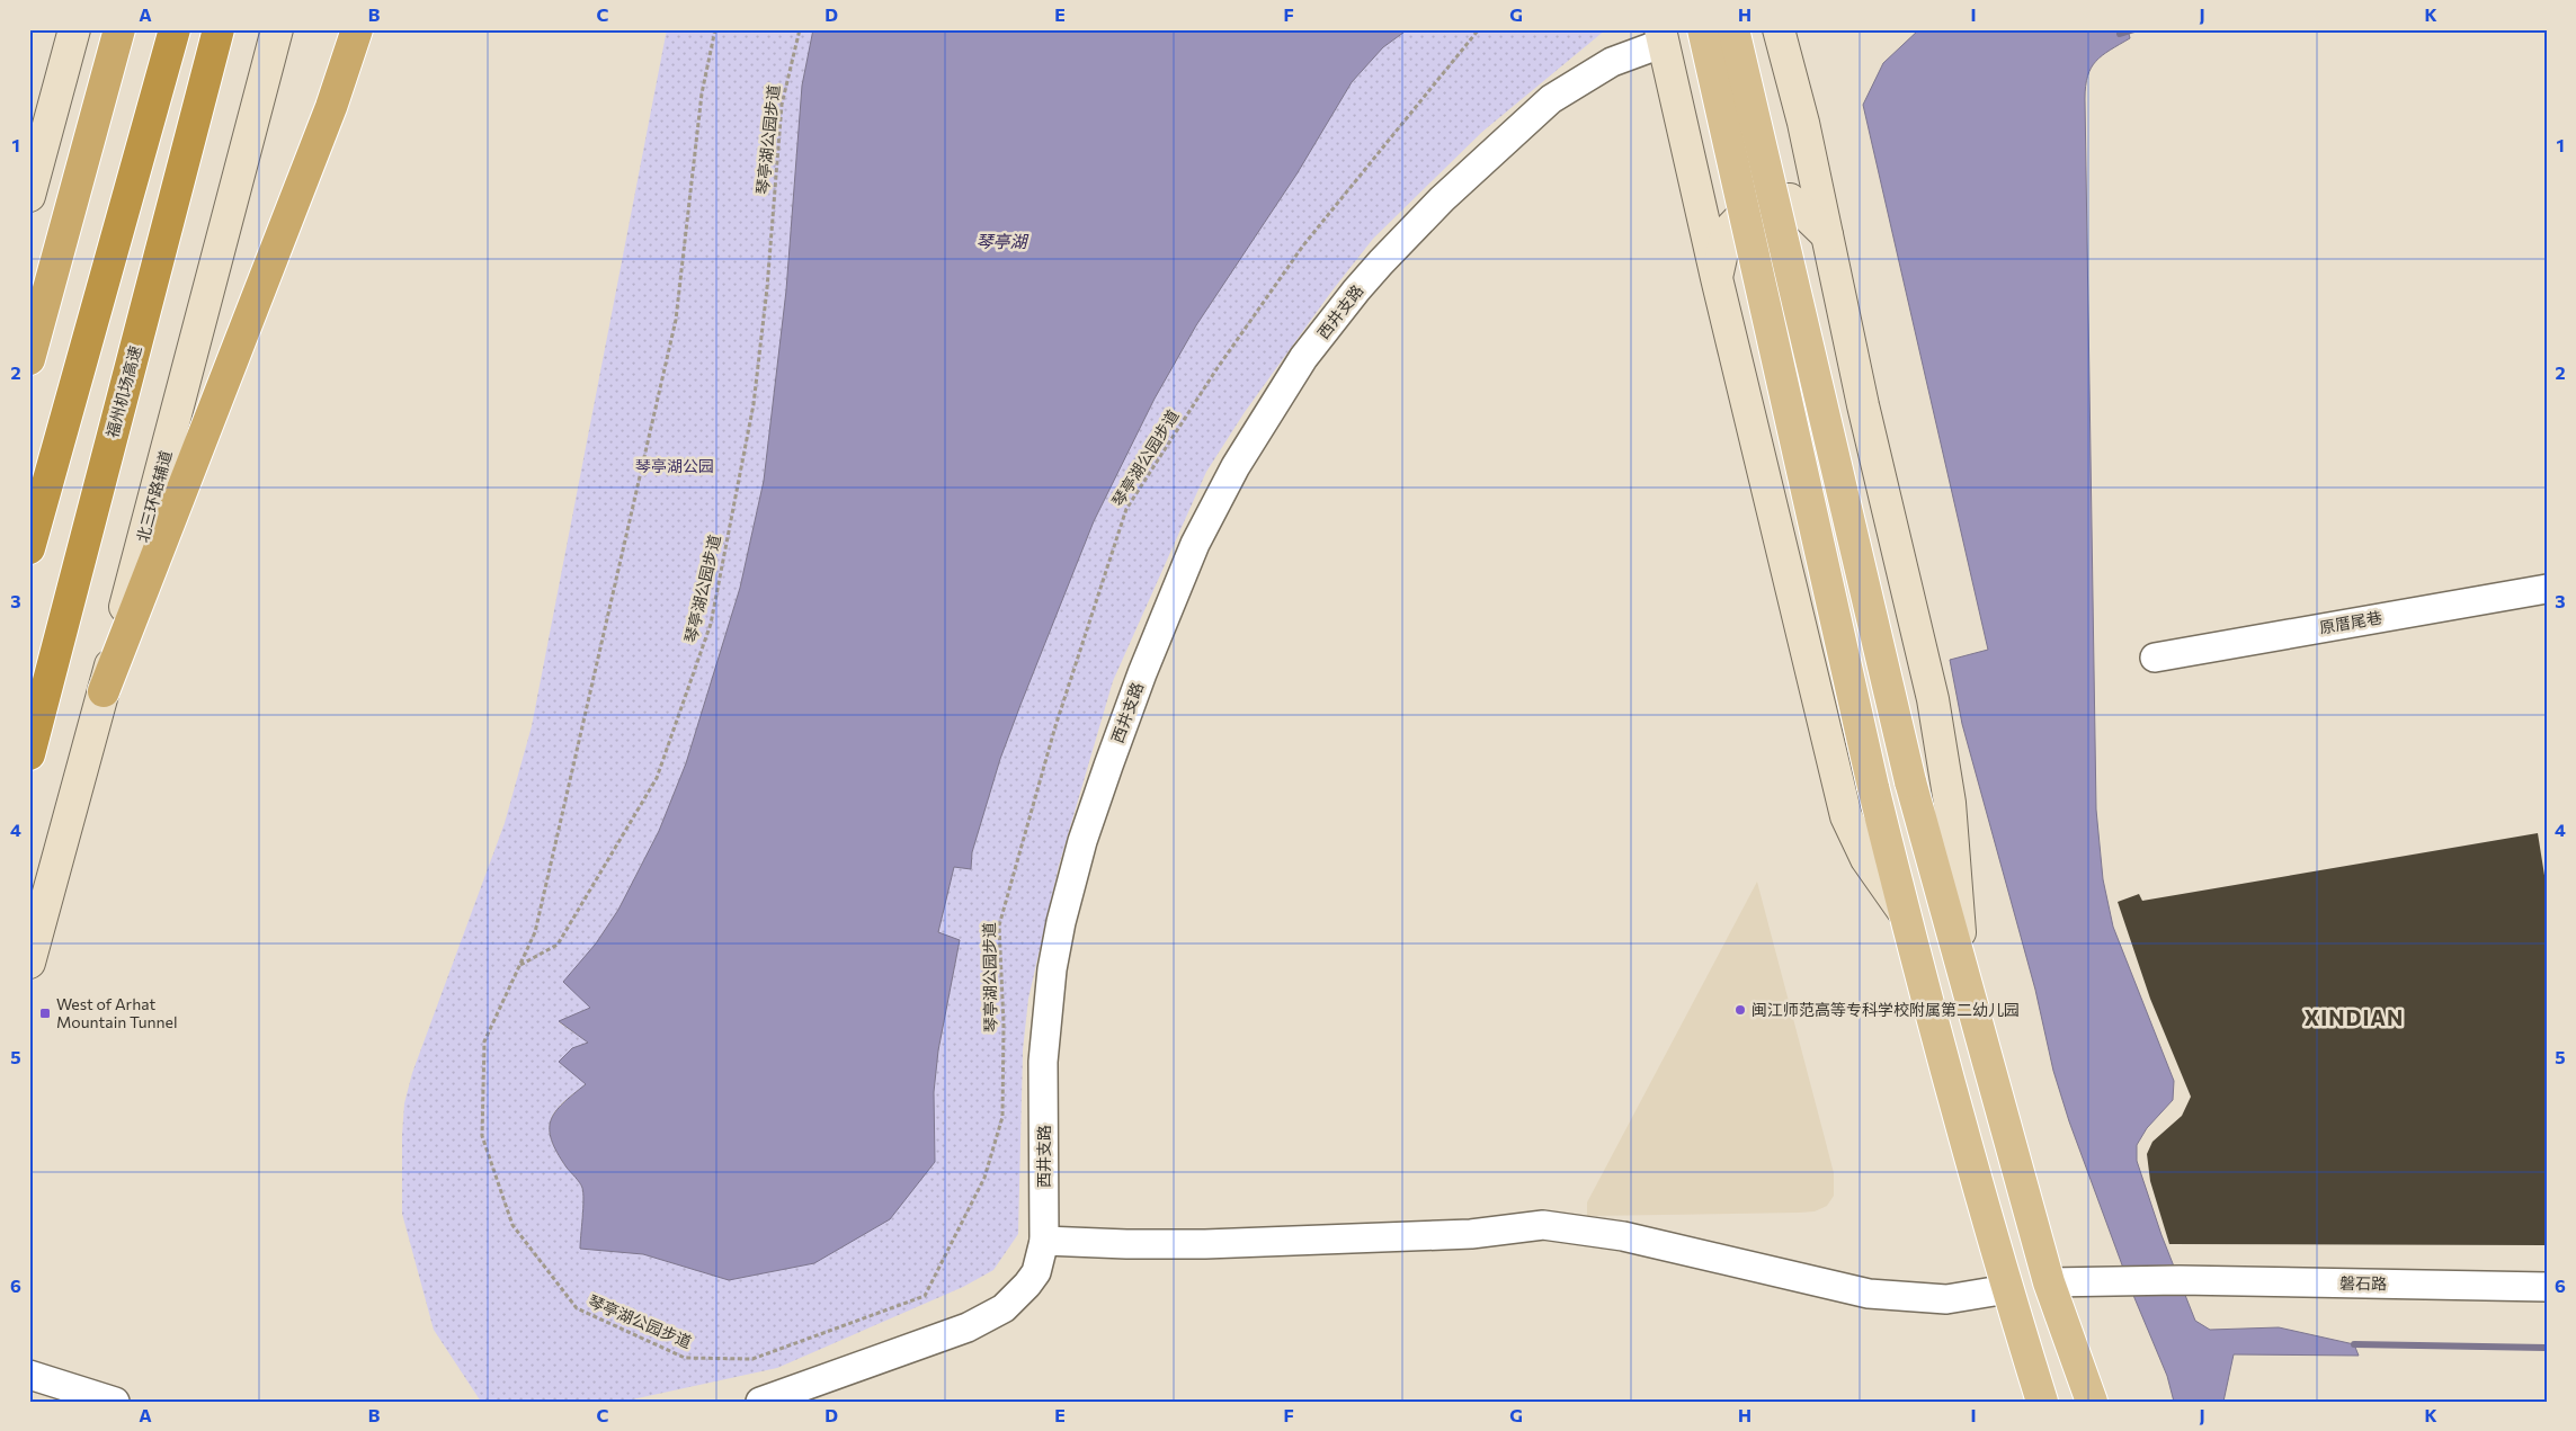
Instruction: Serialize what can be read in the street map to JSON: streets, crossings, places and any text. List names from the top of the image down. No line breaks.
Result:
{"streets":{"highway":["福州机场高速"],"main road":["北三环路辅道"],"street":["西井支路","原厝尾巷","磐石路"],"path":["琴亭湖公园步道"]},"districts":["XINDIAN"],"water":["琴亭湖"],"parks":["琴亭湖公园"],"places":{"other":["闽江师范高等专科学校附属第二幼儿园"],"transit":["West of Arhat Mountain Tunnel"]},"grid":{"columns":["A","B","C","D","E","F","G","H","I","J","K"],"rows":["1","2","3","4","5","6"]}}
